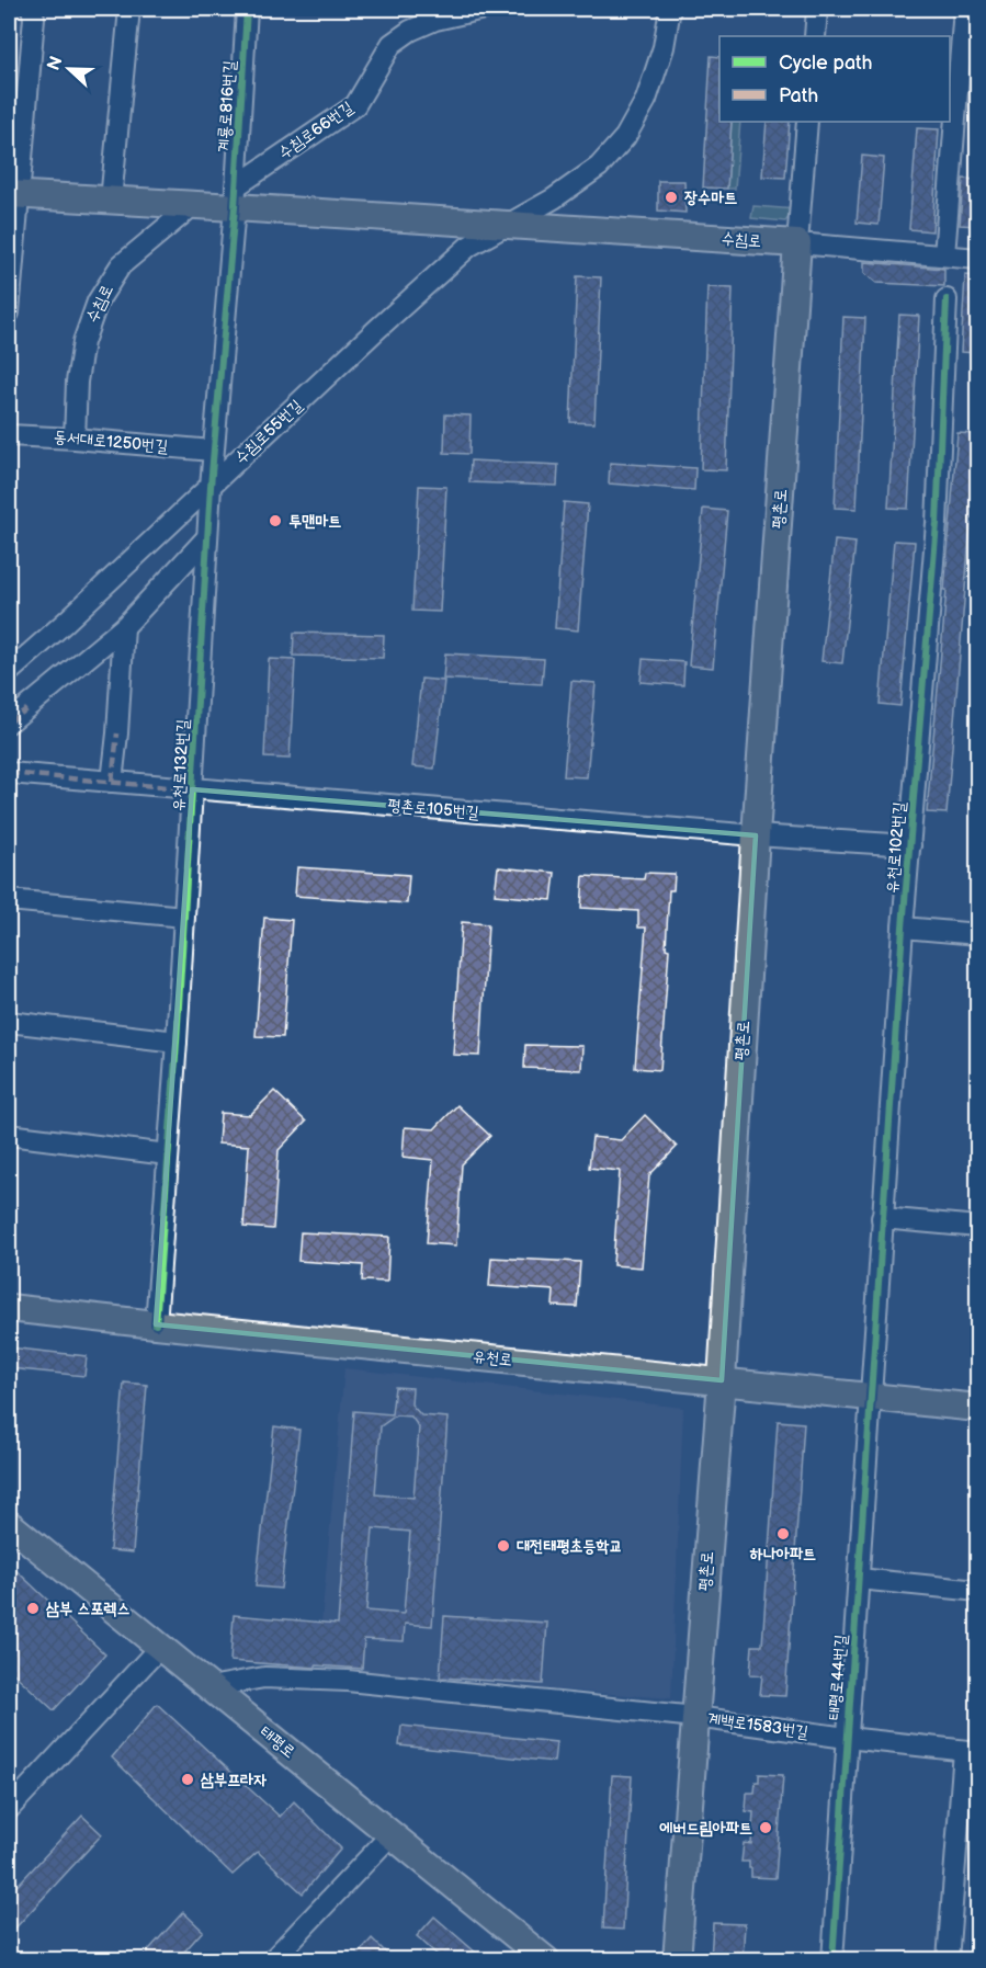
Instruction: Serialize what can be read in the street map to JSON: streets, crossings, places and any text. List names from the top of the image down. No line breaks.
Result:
{"streets":{"main road":["수침로","평촌로","유천로","태평로"],"street":["계룡로816번길","수침로66번길","수침로55번길","동서대로1250번길","유천로132번길","평촌로105번길","유천로102번길","태평로44번길","계백로1583번길"]},"crossings":[["계룡로816번길","수침로66번길"],["계룡로816번길","수침로"],["계룡로816번길","유천로132번길"],["수침로66번길","수침로"],["수침로66번길","유천로132번길"],["수침로","수침로55번길"],["수침로","동서대로1250번길"],["수침로","평촌로"],["수침로","유천로132번길"],["수침로55번길","유천로132번길"],["동서대로1250번길","유천로132번길"],["평촌로","평촌로105번길"],["평촌로","유천로"],["평촌로","계백로1583번길"],["유천로132번길","평촌로105번길"],["유천로132번길","유천로"],["평촌로105번길","유천로102번길"],["유천로102번길","유천로"],["유천로102번길","태평로44번길"],["유천로","태평로44번길"],["태평로44번길","계백로1583번길"],["계백로1583번길","태평로"]],"places":["장수마트","투맨마트","하나아파트","대전태평초등학교","삼부 스포렉스","삼부프라자","에버드림아파트"],"legend":["Cycle path","Path"],"north":"left"}
